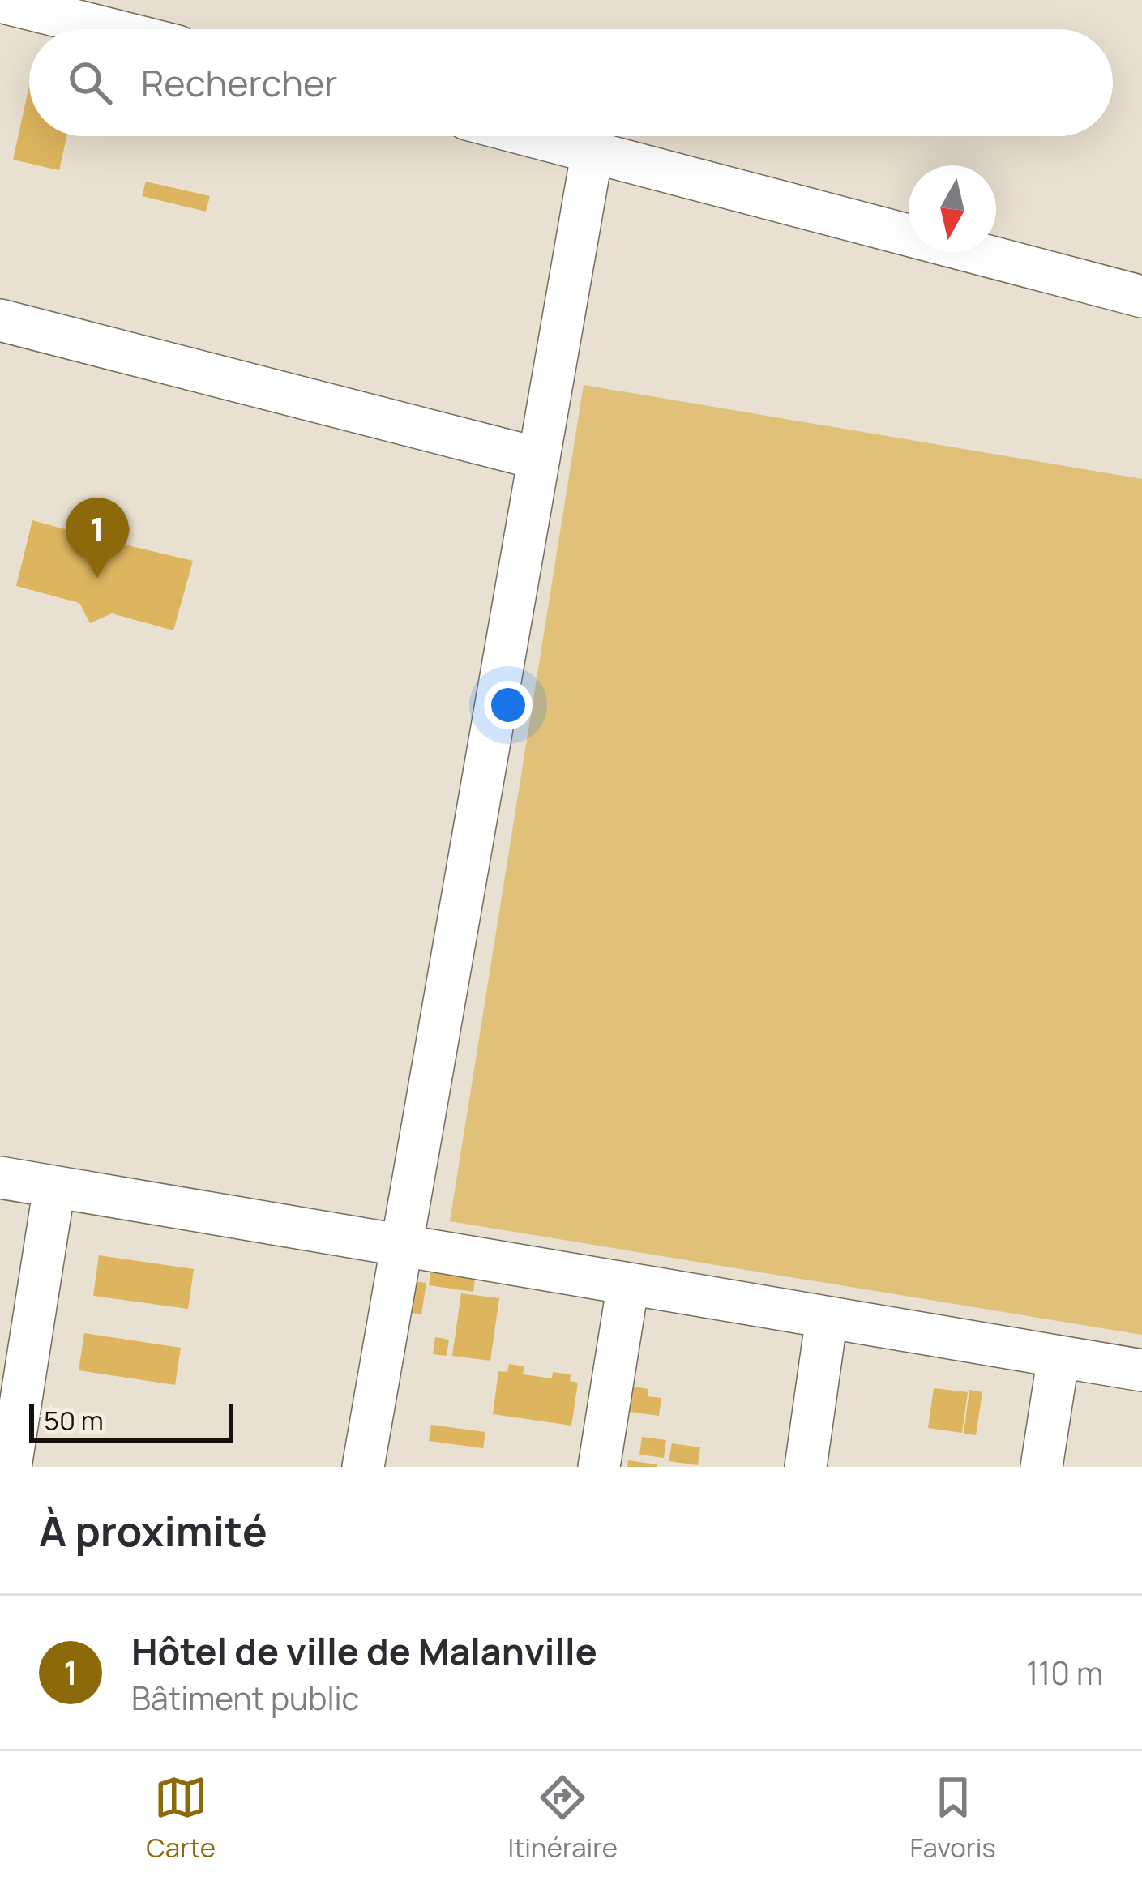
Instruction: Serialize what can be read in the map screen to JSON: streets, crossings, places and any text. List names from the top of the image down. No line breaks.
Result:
{"scale_bar":"50 m","north":"bottom","page":{"search":"Rechercher","pins":"1","scale":"50 m","heading":"À proximité","list":[{"mark":"1","name":"Hôtel de ville de Malanville","note":"Bâtiment public","value":"110 m"}],"nav":["Carte","Itinéraire","Favoris"]}}
